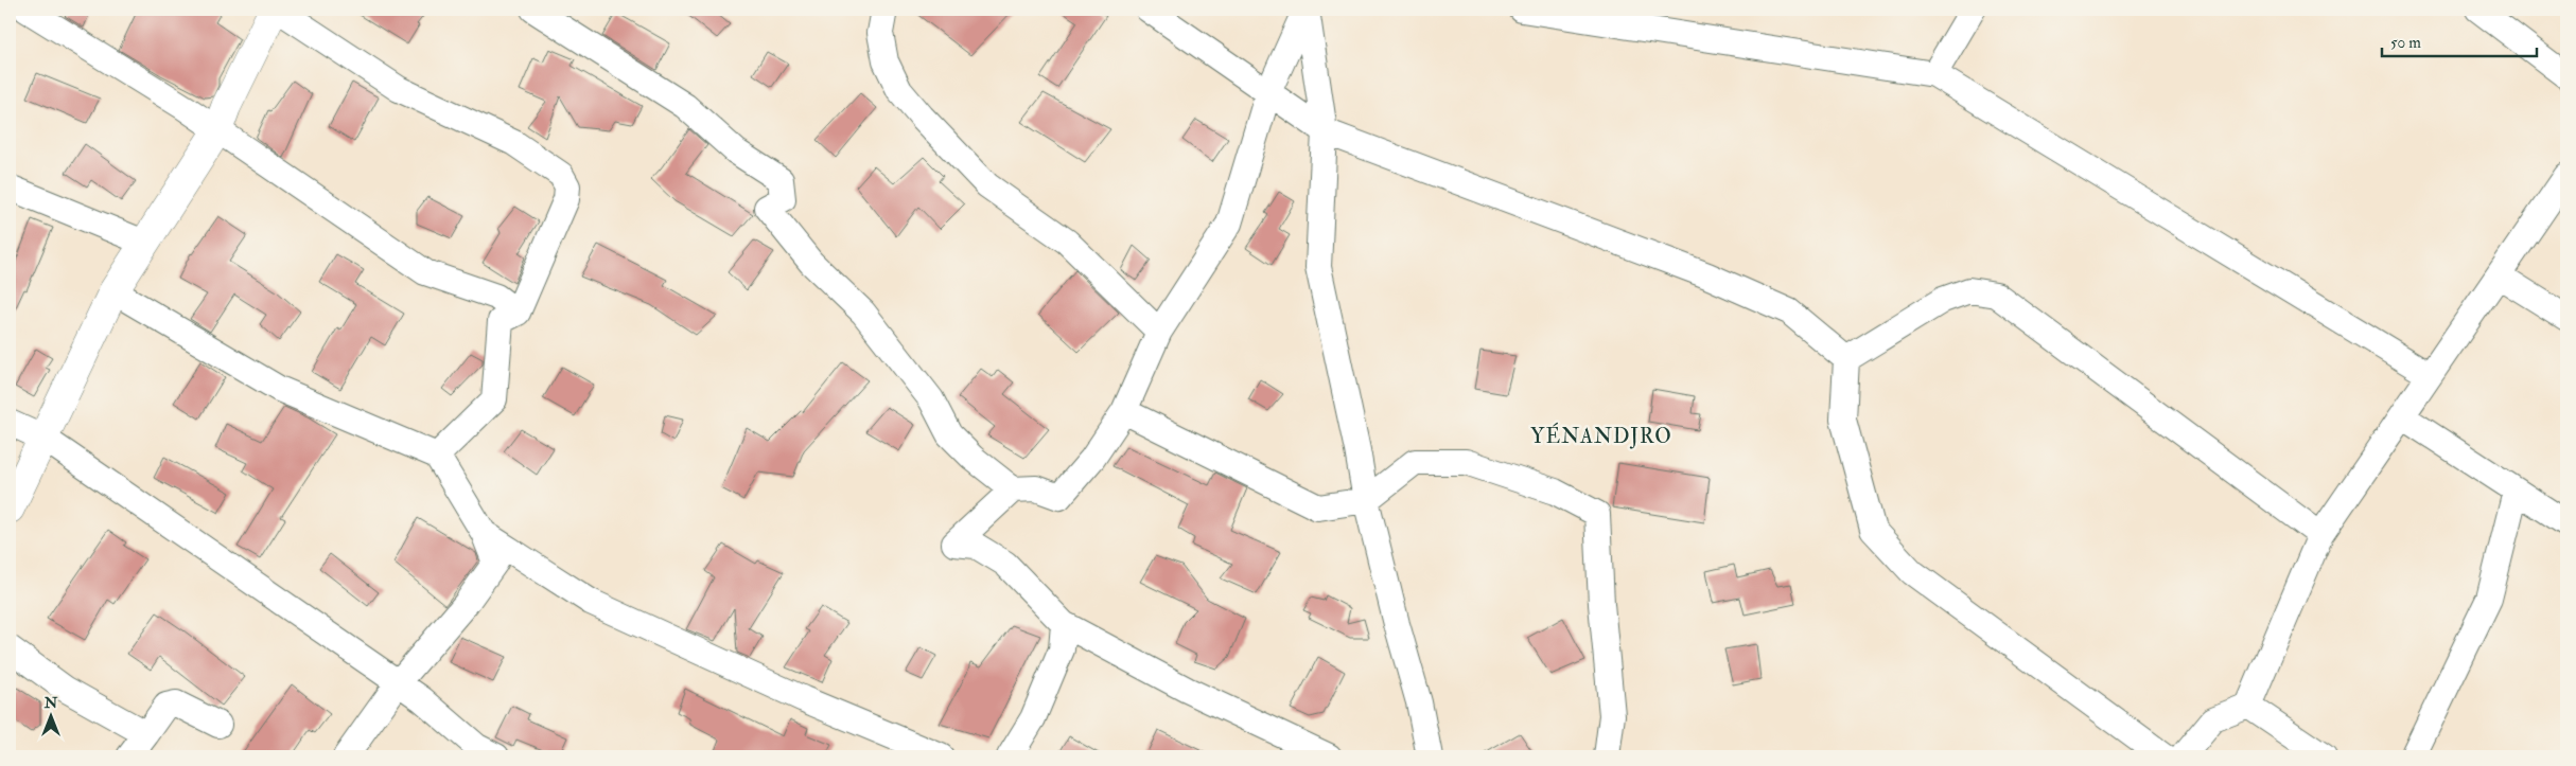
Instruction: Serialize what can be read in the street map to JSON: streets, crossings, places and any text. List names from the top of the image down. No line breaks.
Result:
{"districts":["YÉNANDJRO"],"scale_bar":"50 m","north":"top"}
